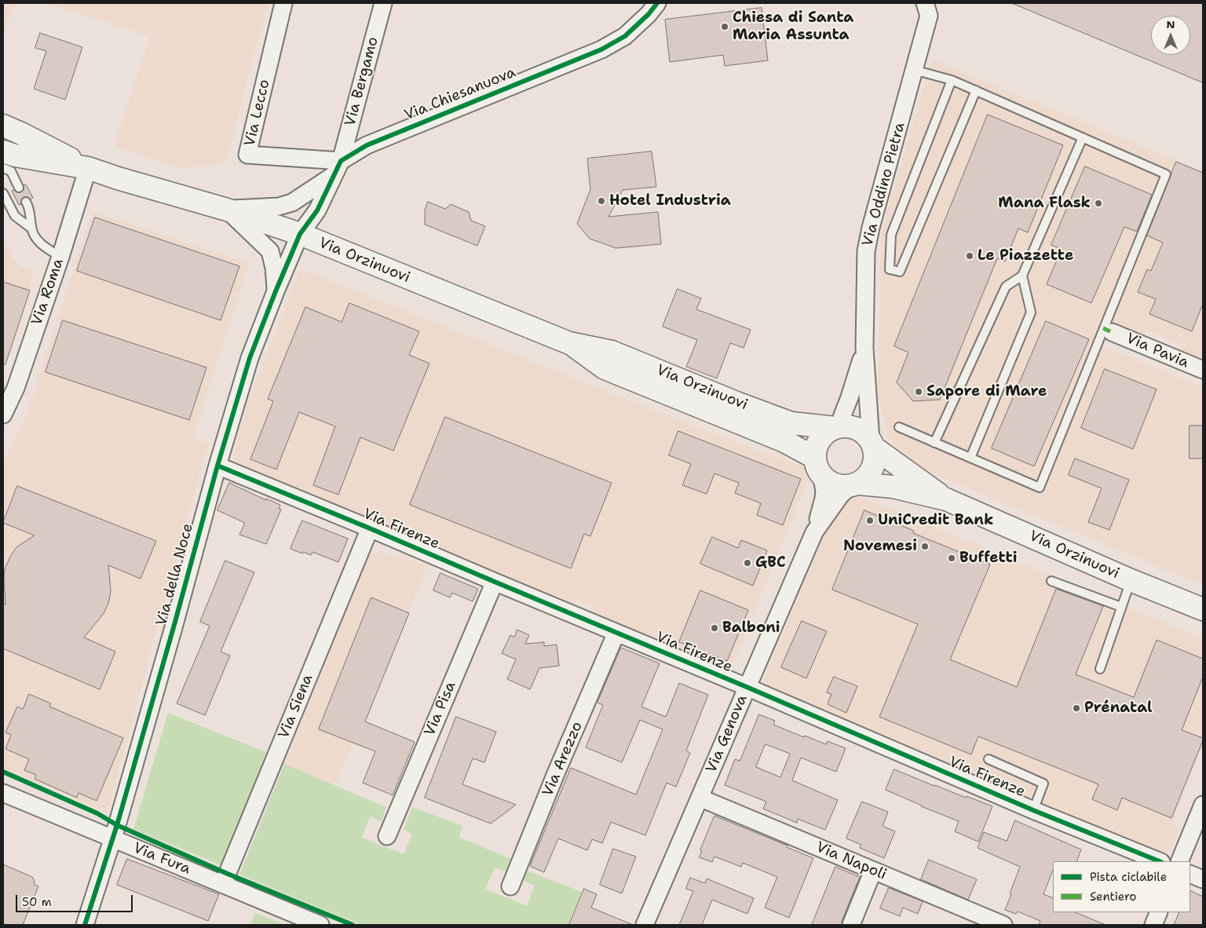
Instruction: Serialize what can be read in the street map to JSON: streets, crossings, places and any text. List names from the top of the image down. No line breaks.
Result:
{"streets":{"main road":["Via Orzinuovi"],"street":["Via Bergamo","Via Chiesanuova","Via Lecco","Via Oddino Pietra","Via Roma","Via Pavia","Via Firenze","Via della Noce","Via Siena","Via Pisa","Via Genova","Via Arezzo","Via Fura","Via Napoli"]},"crossings":[["Via Bergamo","Via Chiesanuova"],["Via Bergamo","Via Lecco"],["Via Chiesanuova","Via Lecco"],["Via Chiesanuova","Via Orzinuovi"],["Via Oddino Pietra","Via Orzinuovi"],["Via Oddino Pietra","Via Genova"],["Via Orzinuovi","Via Roma"],["Via Orzinuovi","Via della Noce"],["Via Orzinuovi","Via Genova"],["Via Firenze","Via della Noce"],["Via Firenze","Via Siena"],["Via Firenze","Via Pisa"],["Via Firenze","Via Genova"],["Via Firenze","Via Arezzo"],["Via della Noce","Via Fura"],["Via Siena","Via Fura"],["Via Genova","Via Napoli"]],"places":["Chiesa di Santa Maria Assunta","Hotel Industria","Mana Flask","Le Piazzette","Sapore di Mare","UniCredit Bank","Novemesi","Buffetti","GBC","Balboni","Prénatal"],"legend":["Pista ciclabile","Sentiero"],"scale_bar":"50 m","north":"top"}
